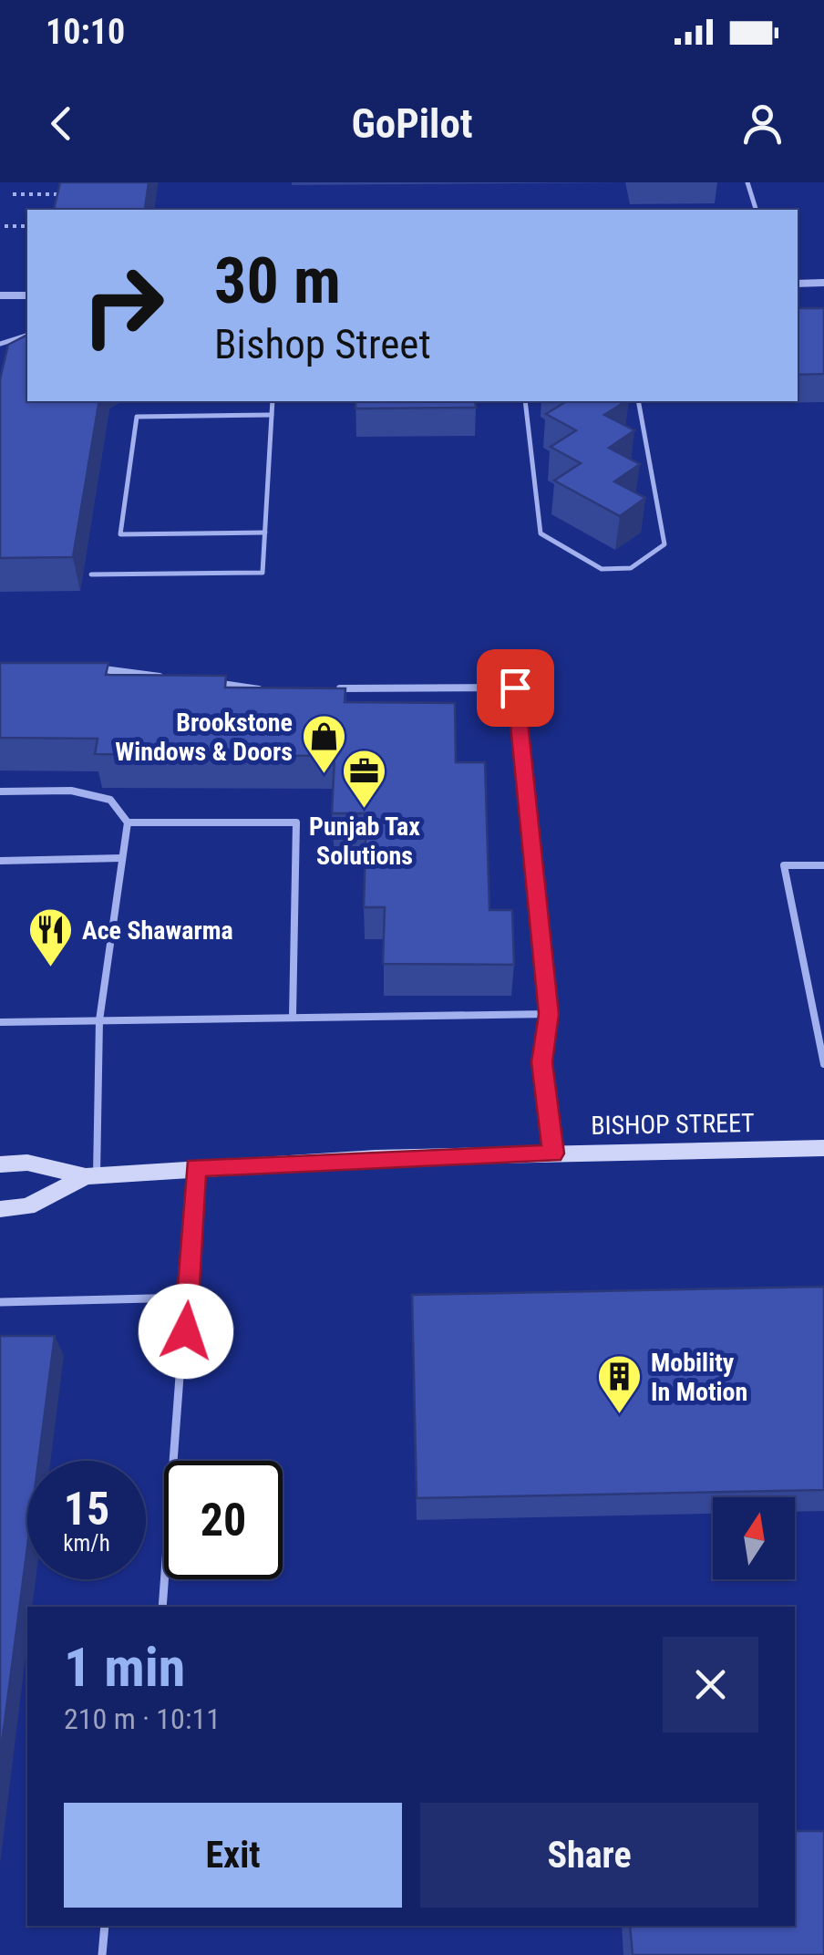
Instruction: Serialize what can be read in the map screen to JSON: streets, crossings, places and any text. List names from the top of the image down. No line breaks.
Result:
{"streets":{"street":["BISHOP STREET"]},"places":{"shop":["Brookstone Windows & Doors"],"office":["Punjab Tax Solutions"],"restaurant":["Ace Shawarma"],"building":["Mobility In Motion"]},"north":"top","page":{"status":"10:10","header":"GoPilot","turn":["30 m","Bishop Street"],"speed":"15 km/h","limit":"20","heading":["1 min","210 m · 10:11"],"buttons":["Exit","Share"]}}
